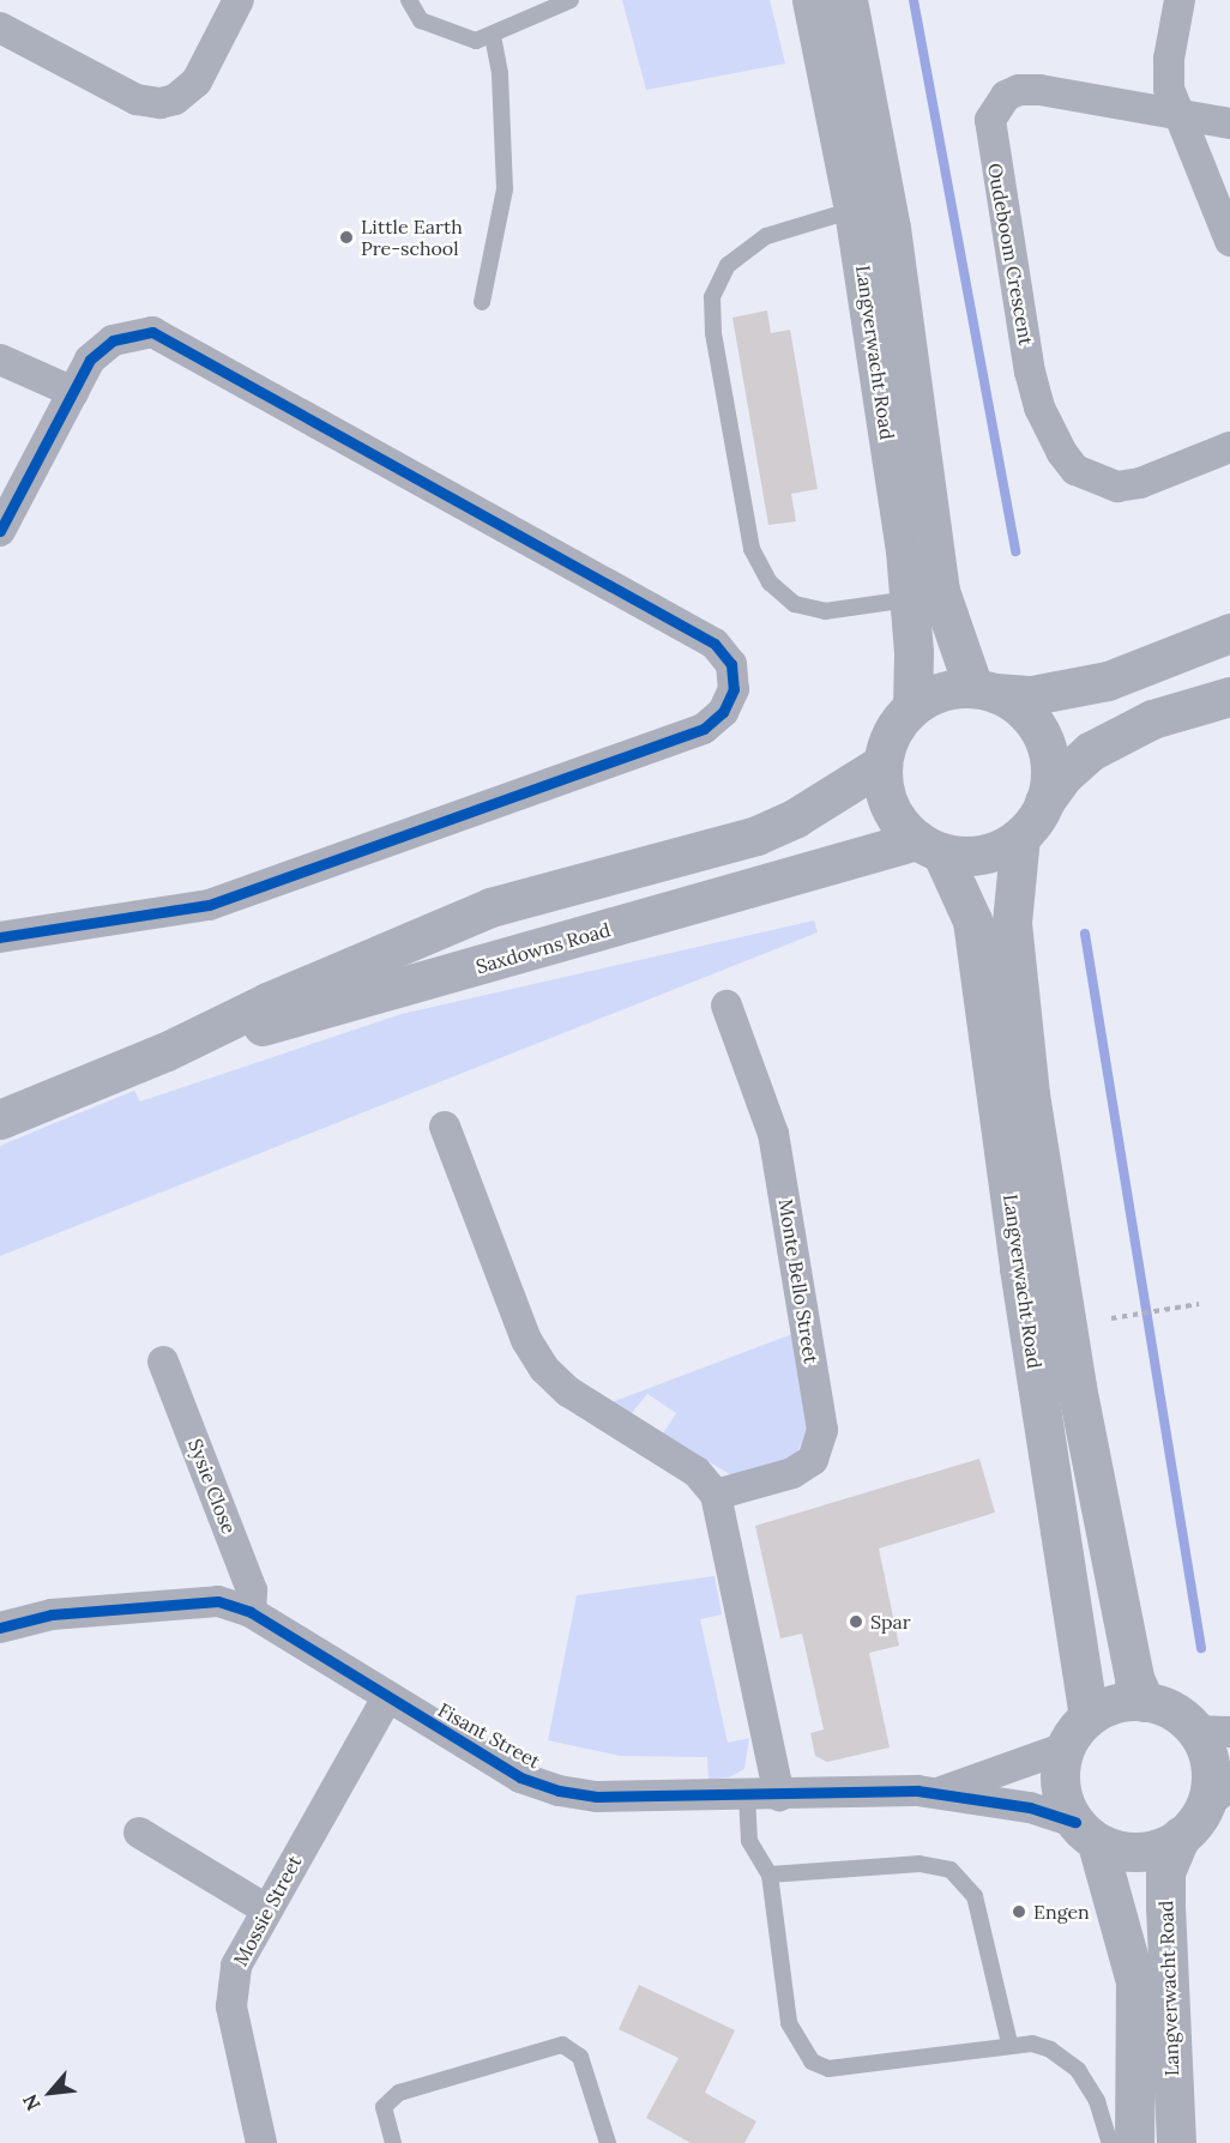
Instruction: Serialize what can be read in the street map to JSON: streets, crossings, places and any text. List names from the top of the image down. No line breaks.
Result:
{"streets":{"street":["Oudeboom Crescent","Langverwacht Road","Saxdowns Road","Monte Bello Street","Sysie Close","Fisant Street","Mossie Street"]},"crossings":[["Langverwacht Road","Saxdowns Road"],["Langverwacht Road","Fisant Street"],["Sysie Close","Fisant Street"],["Fisant Street","Mossie Street"]],"places":["Little Earth Pre-school","Spar","Engen"],"north":"bottom left"}
